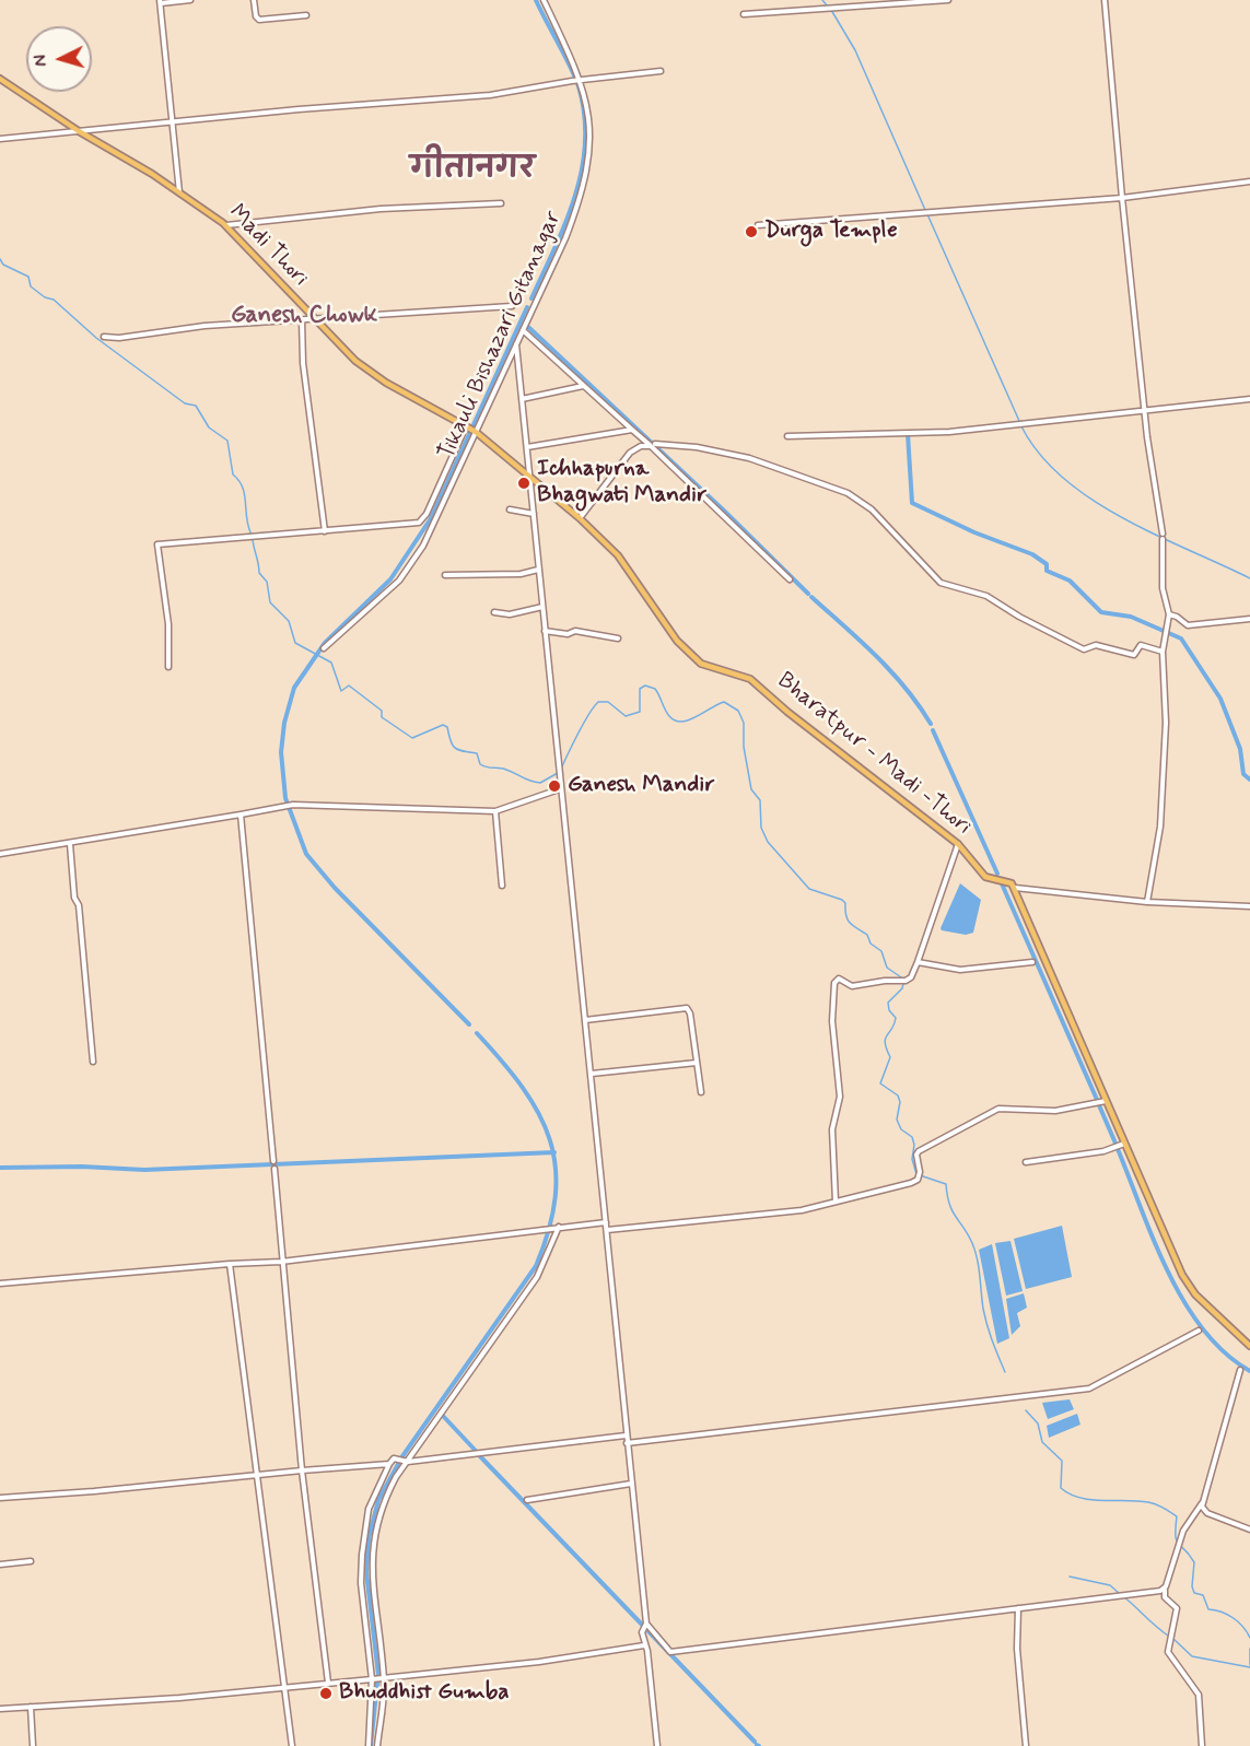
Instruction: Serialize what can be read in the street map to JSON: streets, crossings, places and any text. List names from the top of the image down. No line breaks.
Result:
{"streets":{"main road":["Madi Thori","Bharatpur - Madi -Thori"],"street":["Tikauli Bishazari Gitanagar"]},"crossings":[["Madi Thori","Tikauli Bishazari Gitanagar"],["Madi Thori","Bharatpur - Madi -Thori"],["Tikauli Bishazari Gitanagar","Bharatpur - Madi -Thori"]],"districts":["गीतानगर","Ganesh Chowk"],"places":["Durga Temple","Ichhapurna Bhagwati Mandir","Ganesh Mandir","Bhuddhist Gumba"],"north":"left"}
